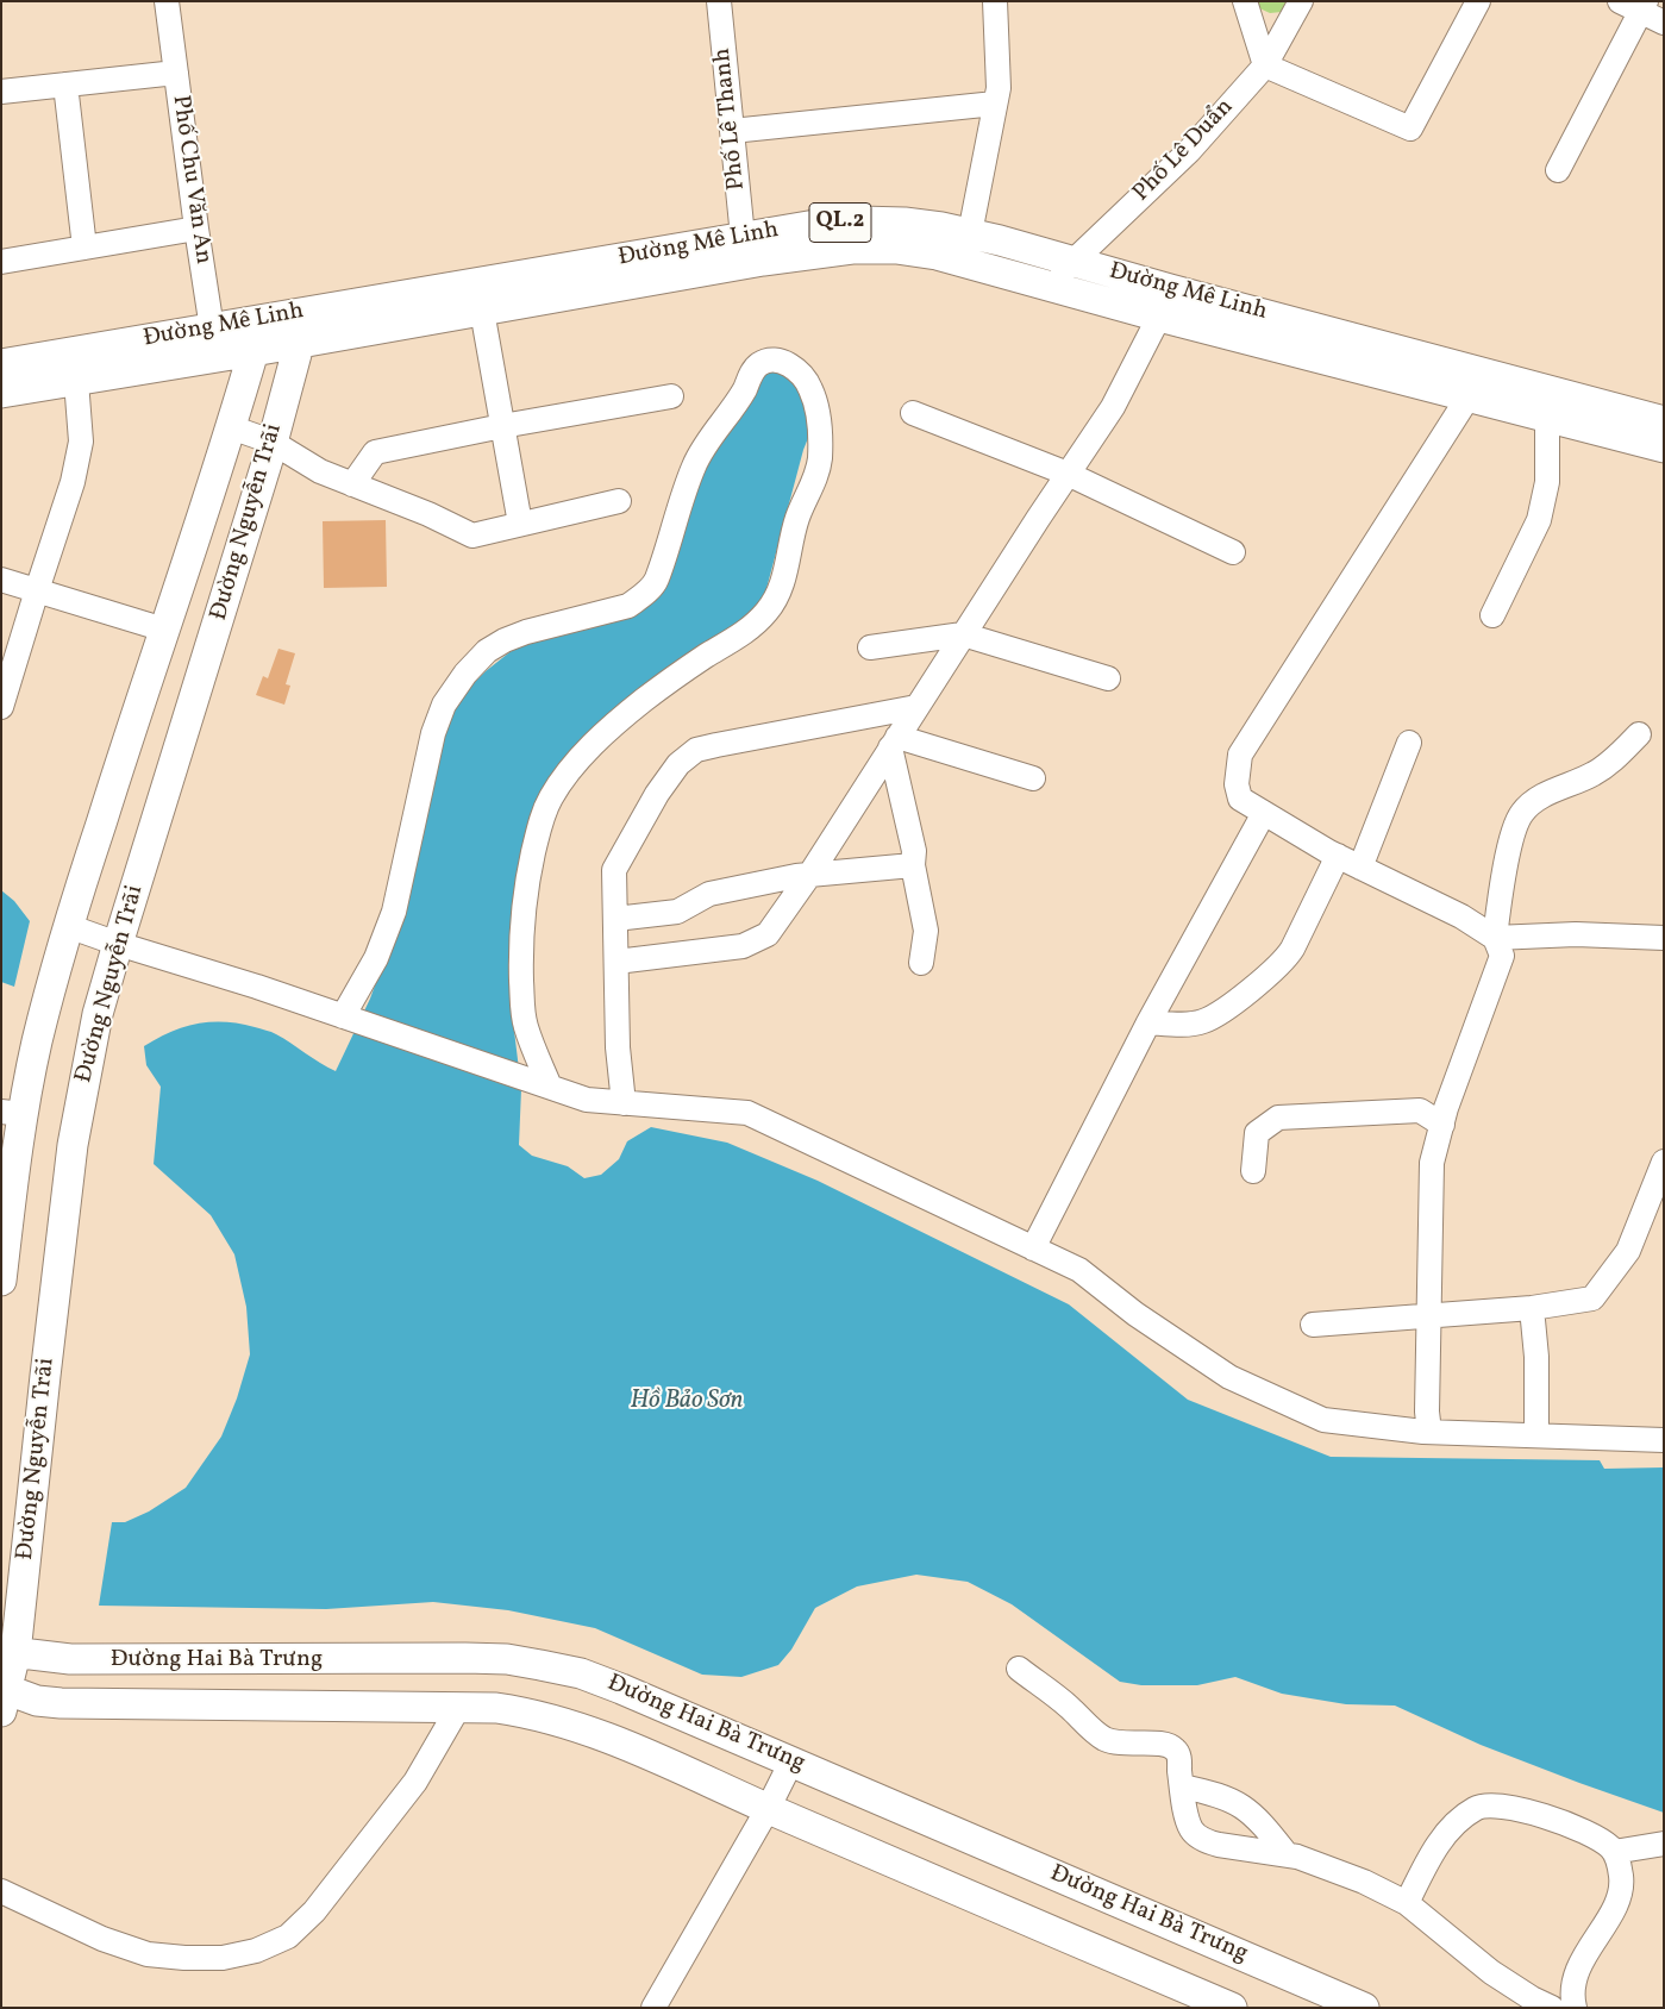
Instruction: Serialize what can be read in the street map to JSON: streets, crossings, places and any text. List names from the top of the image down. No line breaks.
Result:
{"streets":{"main road":["QL.2","Đường Mê Linh","Đường Nguyễn Trãi","Đường Hai Bà Trưng"],"street":["Phố Lê Thanh","Phố Lê Duẩn","Phố Chu Văn An"]},"crossings":[["Phố Lê Thanh","Đường Mê Linh"],["Phố Lê Duẩn","Đường Mê Linh"],["Phố Chu Văn An","Đường Mê Linh"],["Đường Mê Linh","Đường Nguyễn Trãi"],["Đường Nguyễn Trãi","Đường Hai Bà Trưng"]],"water":["Hồ Bảo Sơn"]}
